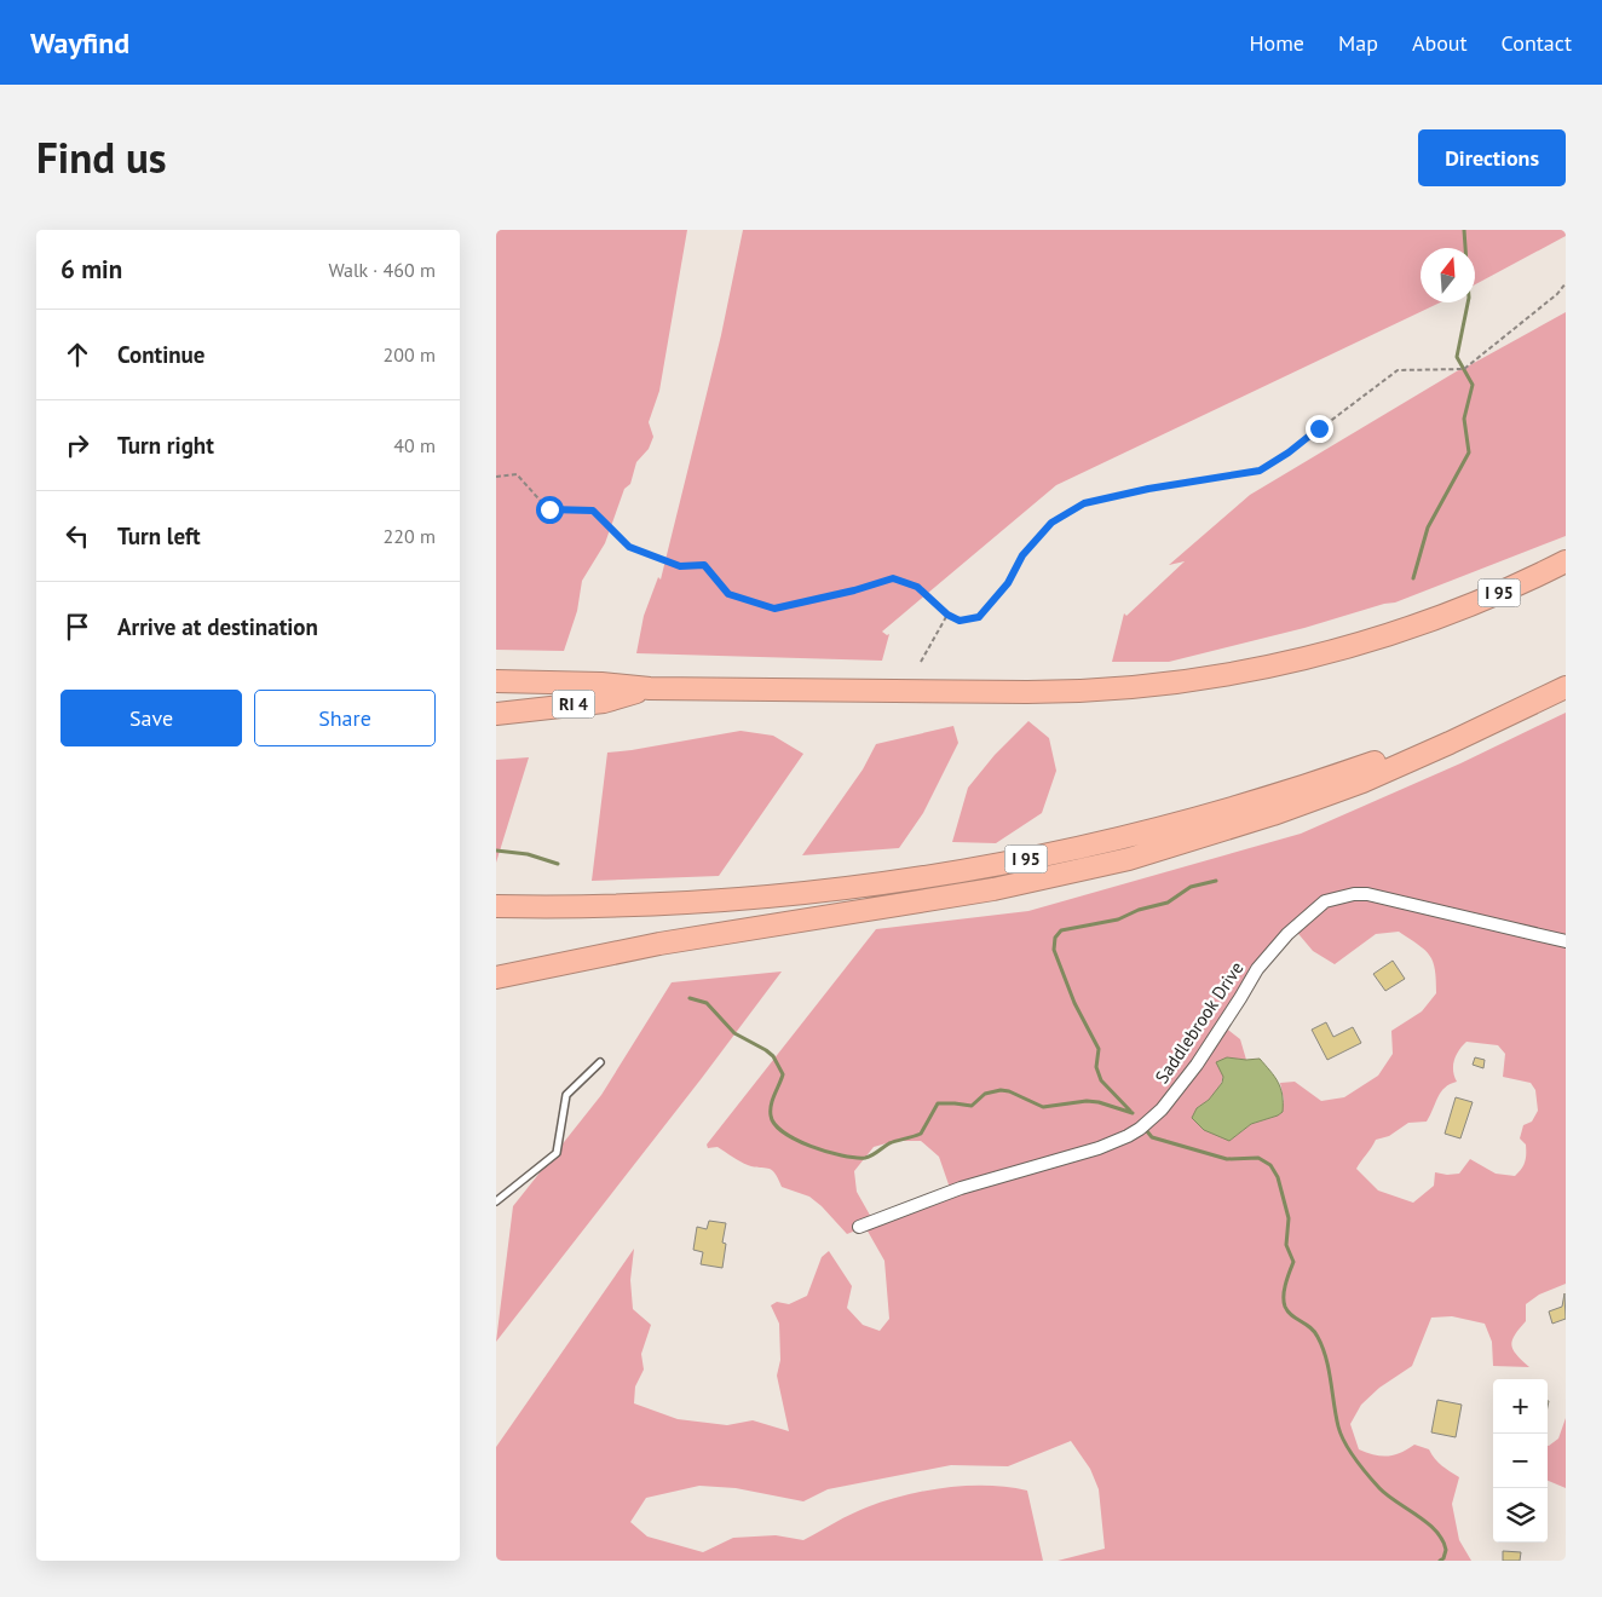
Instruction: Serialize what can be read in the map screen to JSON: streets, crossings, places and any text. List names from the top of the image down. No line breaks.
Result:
{"streets":{"highway":["I 95","RI 4"],"street":["Saddlebrook Drive"]},"crossings":[["I 95","RI 4"]],"north":"top","page":{"header":"Wayfind","nav":["Home","Map","About","Contact"],"title":"Find us","buttons":["Directions",["Save","Share"]],"heading":["6 min","Walk · 460 m"],"list":[["Continue","200 m"],["Turn right","40 m"],["Turn left","220 m"],"Arrive at destination"],"map_buttons":["+","−"]}}
